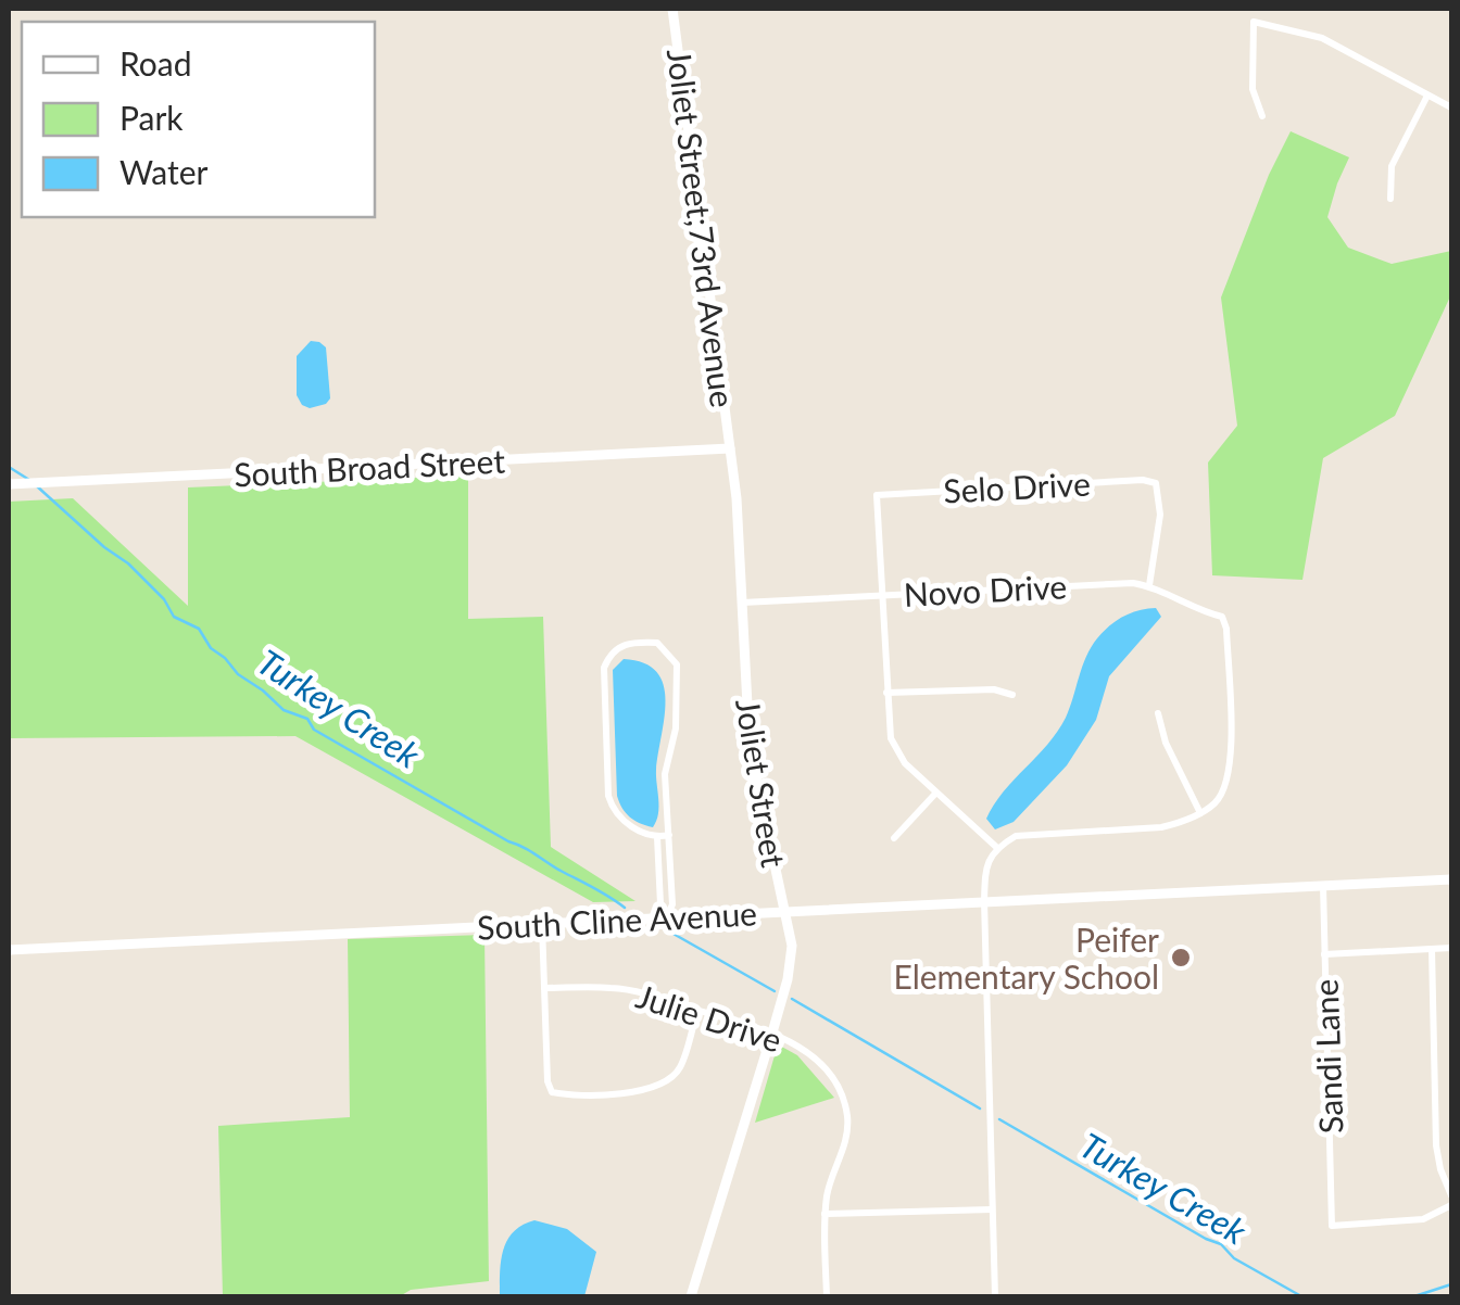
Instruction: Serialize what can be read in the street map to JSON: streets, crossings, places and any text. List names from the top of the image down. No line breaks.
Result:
{"streets":{"street":["Joliet Street;73rd Avenue","South Broad Street","Selo Drive","Novo Drive","Joliet Street","South Cline Avenue","Julie Drive","Sandi Lane"]},"crossings":[["Joliet Street;73rd Avenue","South Broad Street"],["Joliet Street;73rd Avenue","Joliet Street"],["South Broad Street","Joliet Street"],["Selo Drive","Novo Drive"],["Novo Drive","Joliet Street"],["Joliet Street","South Cline Avenue"],["Joliet Street","Julie Drive"],["South Cline Avenue","Sandi Lane"]],"water":["Turkey Creek"],"places":["Peifer Elementary School"],"legend":["Road","Park","Water"]}
